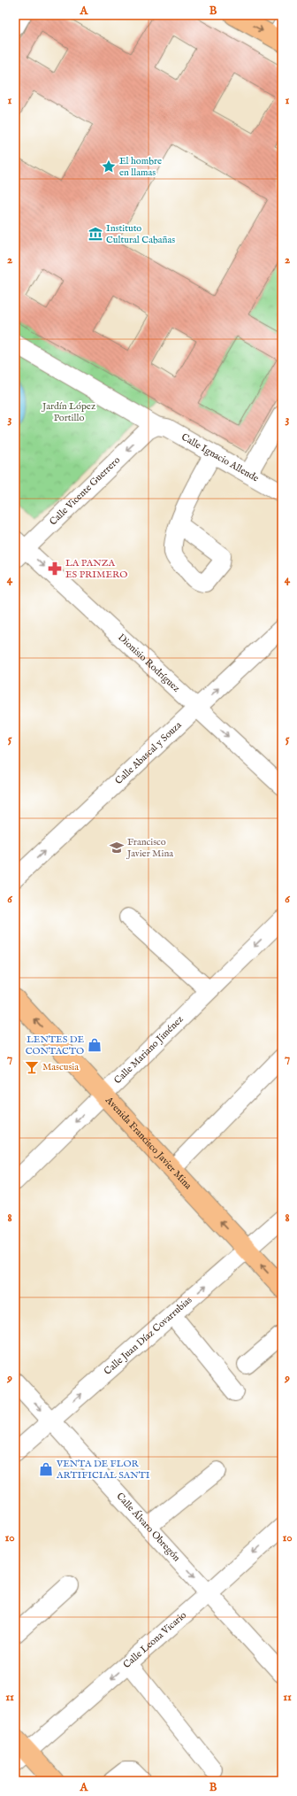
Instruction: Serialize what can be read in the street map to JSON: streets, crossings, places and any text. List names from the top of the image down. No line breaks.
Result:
{"streets":{"main road":["Avenida Francisco Javier Mina"],"street":["Calle Ignacio Allende","Calle Vicente Guerrero","Dionisio Rodríguez","Calle Abascal y Souza","Calle Mariano Jiménez","Calle Juan Díaz Covarrubias","Calle Álvaro Obregón","Calle Leona Vicario"]},"crossings":[["Calle Ignacio Allende","Calle Vicente Guerrero"],["Calle Vicente Guerrero","Dionisio Rodríguez"],["Dionisio Rodríguez","Calle Abascal y Souza"],["Calle Mariano Jiménez","Avenida Francisco Javier Mina"],["Avenida Francisco Javier Mina","Calle Juan Díaz Covarrubias"],["Calle Juan Díaz Covarrubias","Calle Álvaro Obregón"],["Calle Álvaro Obregón","Calle Leona Vicario"]],"one_way":["Calle Vicente Guerrero","Dionisio Rodríguez","Calle Abascal y Souza","Calle Mariano Jiménez","Avenida Francisco Javier Mina","Calle Álvaro Obregón"],"parks":["Jardín López Portillo"],"places":{"place":["El hombre en llamas"],"museum":["Instituto Cultural Cabañas"],"pharmacy":["LA PANZA ES PRIMERO"],"school or university":["Francisco Javier Mina"],"shop":["LENTES DE CONTACTO","VENTA DE FLOR ARTIFICIAL SANTI"],"bar":["Mascusia"]},"grid":{"columns":["A","B"],"rows":["1","2","3","4","5","6","7","8","9","10","11"]}}
